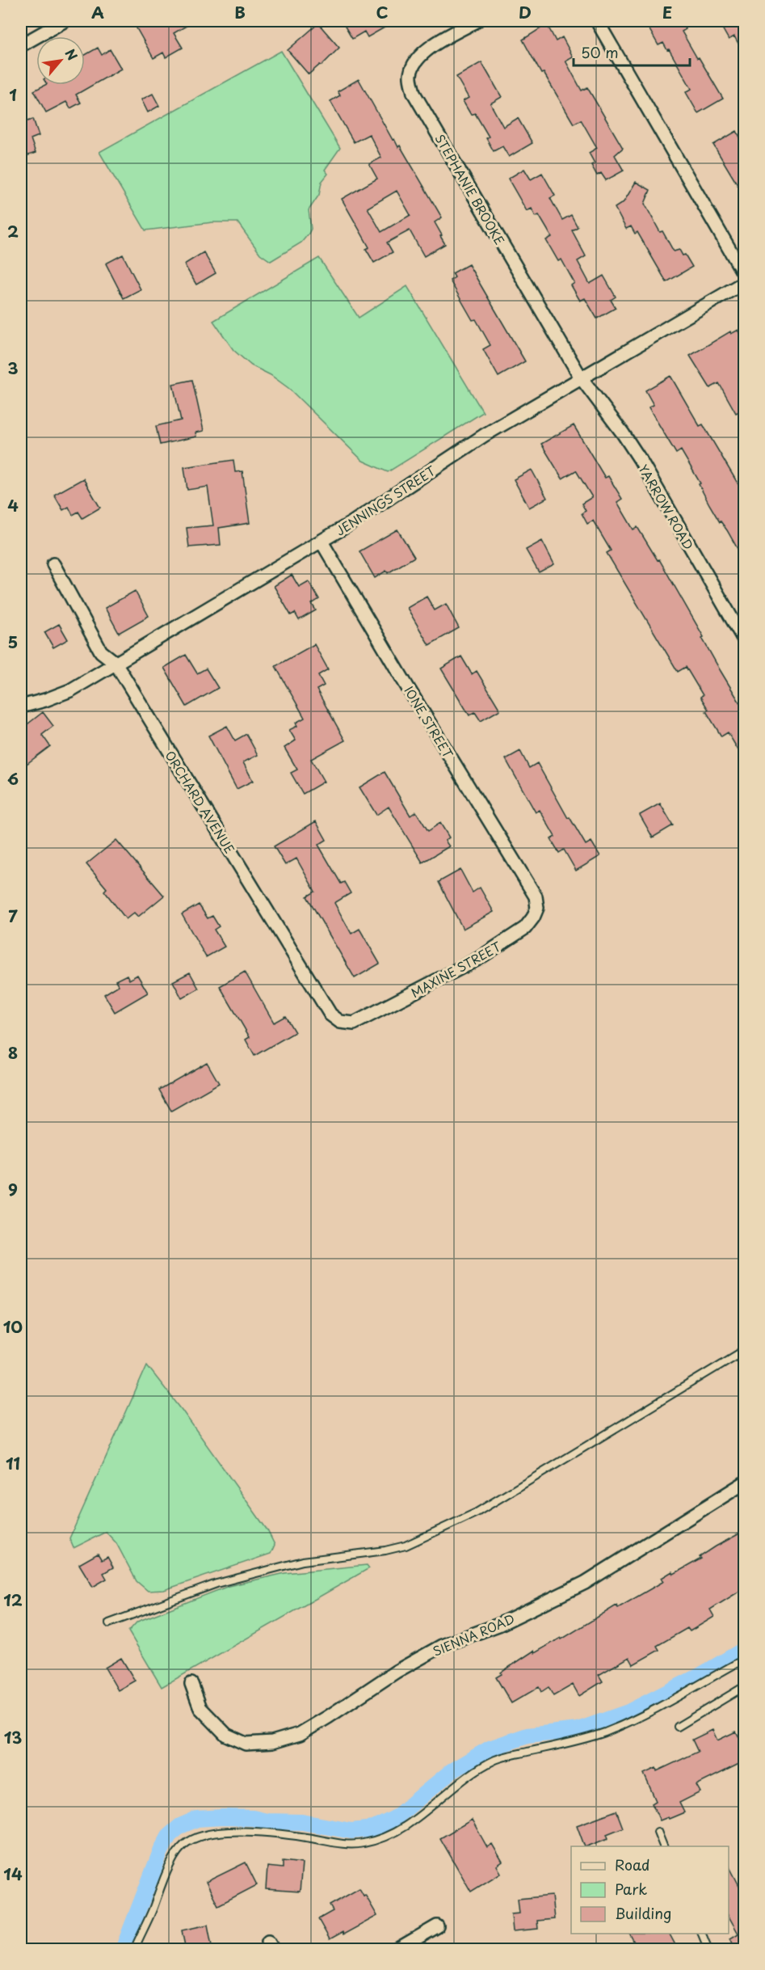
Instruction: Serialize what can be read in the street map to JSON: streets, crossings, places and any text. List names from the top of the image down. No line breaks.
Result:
{"streets":{"street":["STEPHANIE BROOKE","JENNINGS STREET","YARROW ROAD","IONE STREET","ORCHARD AVENUE","MAXINE STREET","SIENNA ROAD"]},"crossings":[["STEPHANIE BROOKE","JENNINGS STREET"],["STEPHANIE BROOKE","YARROW ROAD"],["JENNINGS STREET","YARROW ROAD"],["JENNINGS STREET","IONE STREET"],["JENNINGS STREET","ORCHARD AVENUE"],["IONE STREET","MAXINE STREET"],["ORCHARD AVENUE","MAXINE STREET"]],"legend":["Road","Park","Building"],"scale_bar":"50 m","north":"top right","grid":{"columns":["A","B","C","D","E"],"rows":["1","2","3","4","5","6","7","8","9","10","11","12","13","14"]}}
